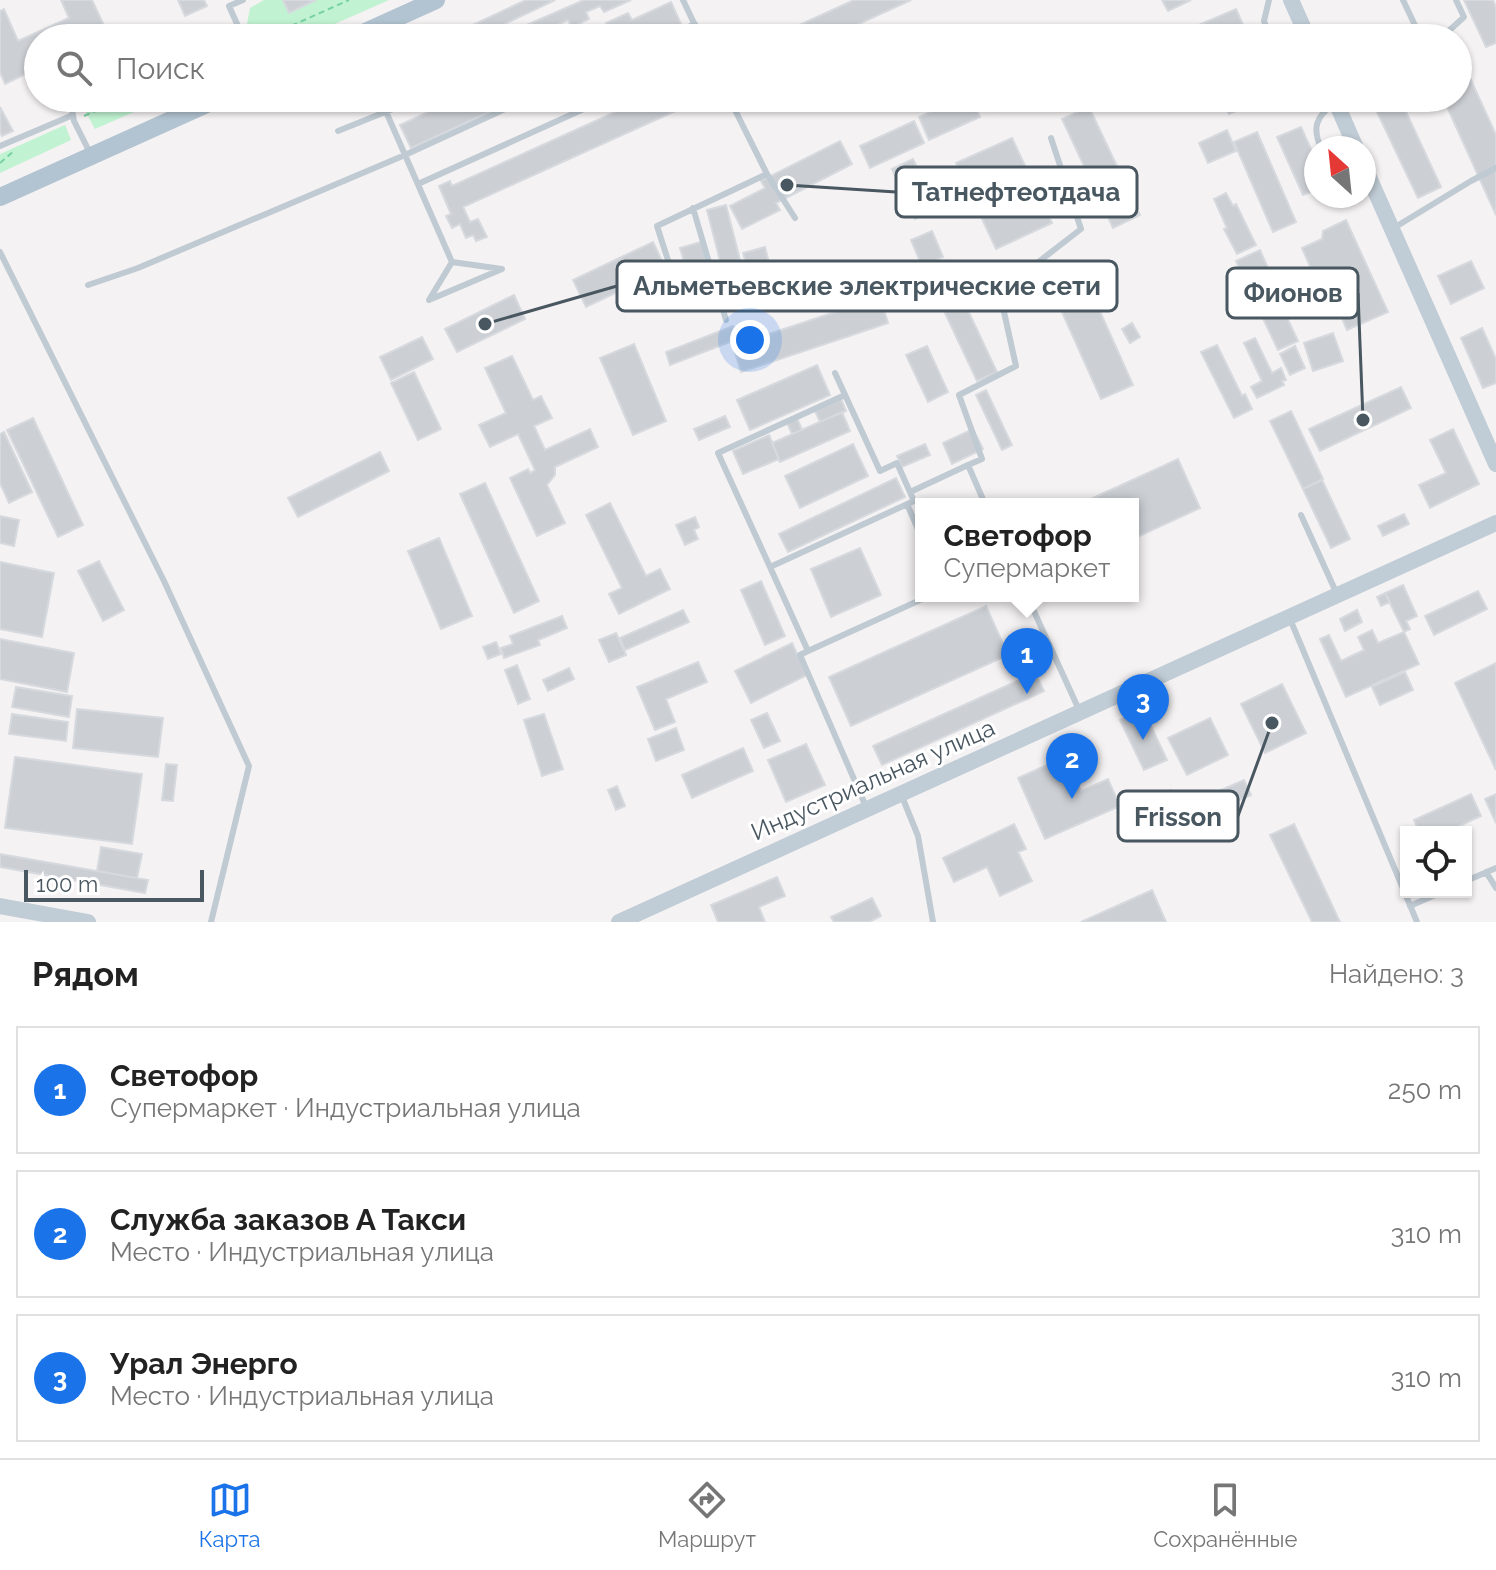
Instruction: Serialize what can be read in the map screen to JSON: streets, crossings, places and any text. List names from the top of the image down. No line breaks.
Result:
{"streets":{"street":["Индустриальная улица"]},"places":["Татнефтеотдача","Альметьевские электрические сети","Фионов","Frisson"],"scale_bar":"100 m","north":"top left","page":{"search":"Поиск","popup":["Светофор","Супермаркет"],"pins":["1","3","2"],"scale":"100 m","heading":["Рядом","Найдено: 3"],"list":[{"mark":"1","name":"Светофор","note":"Супермаркет · Индустриальная улица","value":"250 m"},{"mark":"2","name":"Служба заказов А Такси","note":"Место · Индустриальная улица","value":"310 m"},{"mark":"3","name":"Урал Энерго","note":"Место · Индустриальная улица","value":"310 m"}],"nav":["Карта","Маршрут","Сохранённые"]}}
